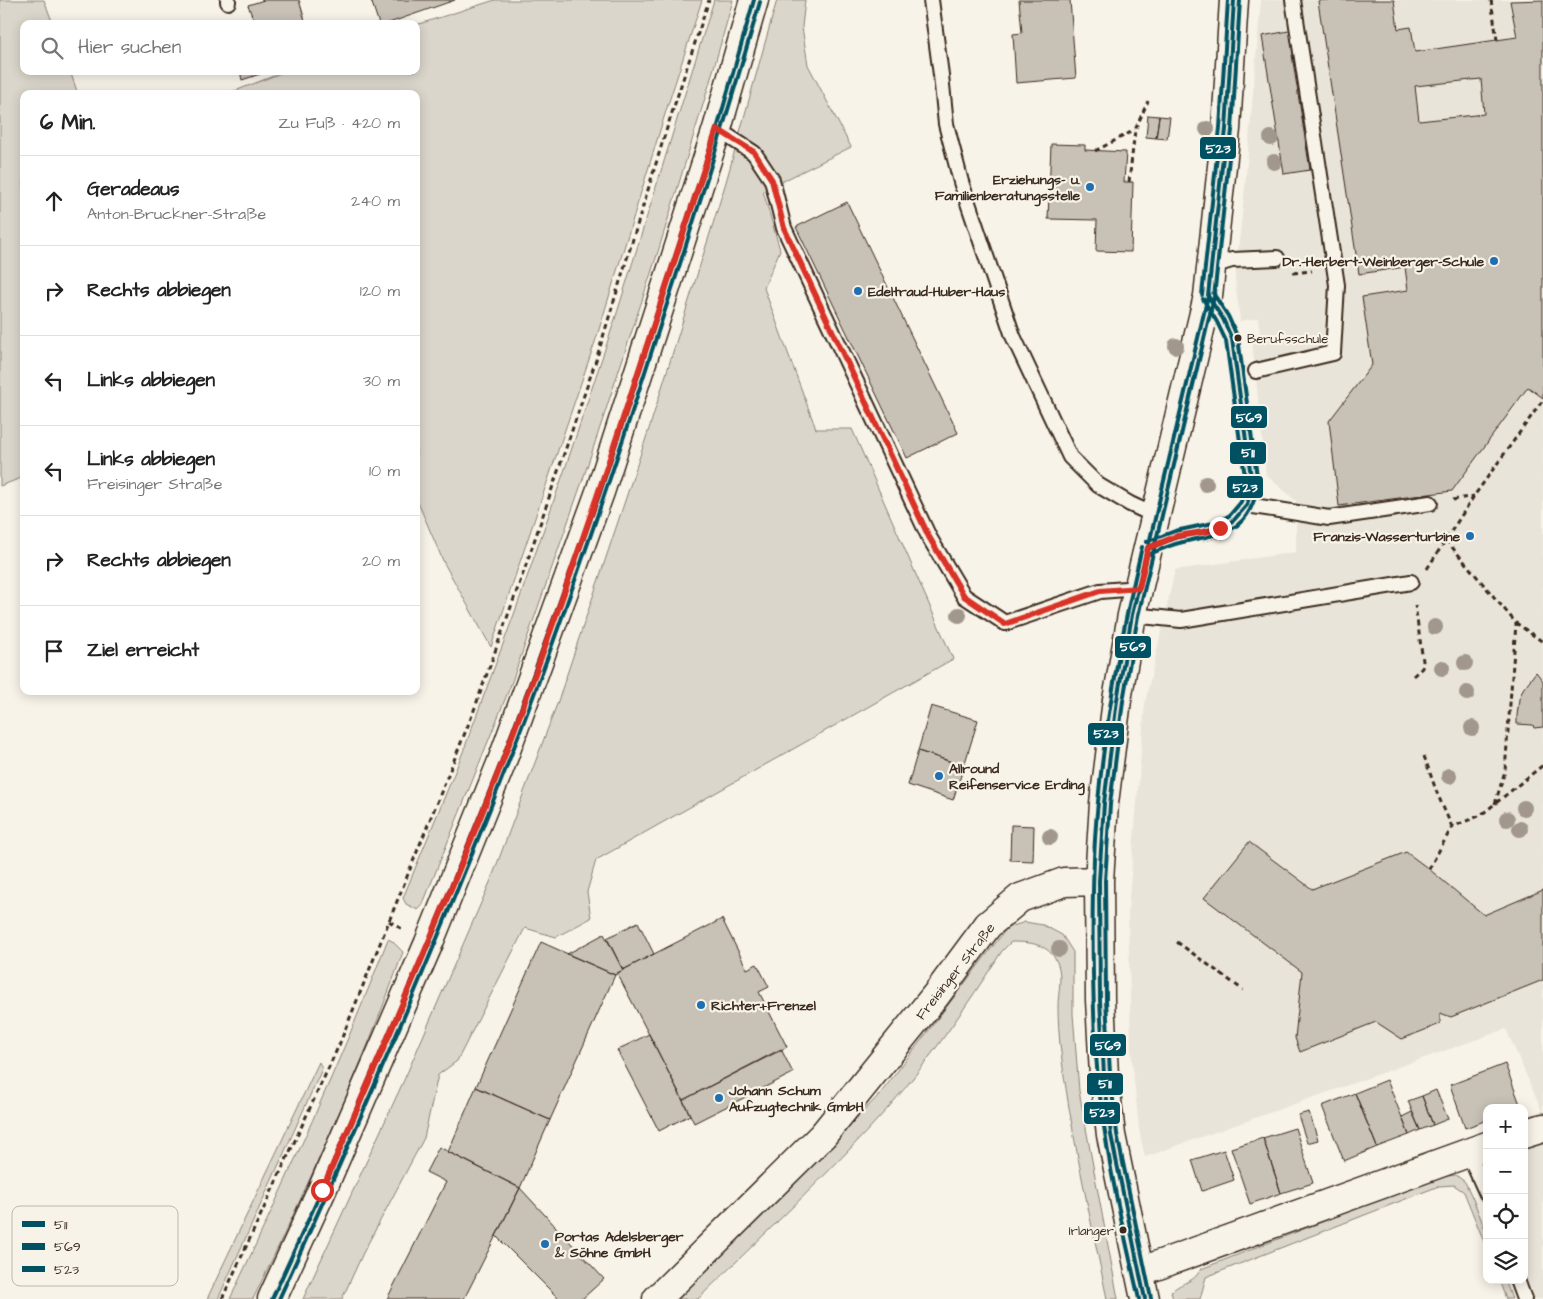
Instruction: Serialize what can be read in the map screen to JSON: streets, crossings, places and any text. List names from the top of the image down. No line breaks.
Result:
{"streets":{"street":["Freisinger Straße"]},"places":["Erziehungs- u. Familienberatungsstelle","Dr.-Herbert-Weinberger-Schule","Edeltraud-Huber-Haus","Berufsschule","Franzis-Wasserturbine","Allround Reifenservice Erding","Richter+Frenzel","Johann Schum Aufzugtechnik GmbH","Irlanger","Portas Adelsberger & Söhne GmbH"],"lines":["transit line 511","transit line 569","transit line 523"],"legend":["511","569","523"],"page":{"search":"Hier suchen","heading":["6 Min.","Zu Fuß · 420 m"],"list":[["Geradeaus","Anton-Bruckner-Straße","240 m"],["Rechts abbiegen","120 m"],["Links abbiegen","30 m"],["Links abbiegen","Freisinger Straße","10 m"],["Rechts abbiegen","20 m"],"Ziel erreicht"],"map_buttons":["+","−"]}}
